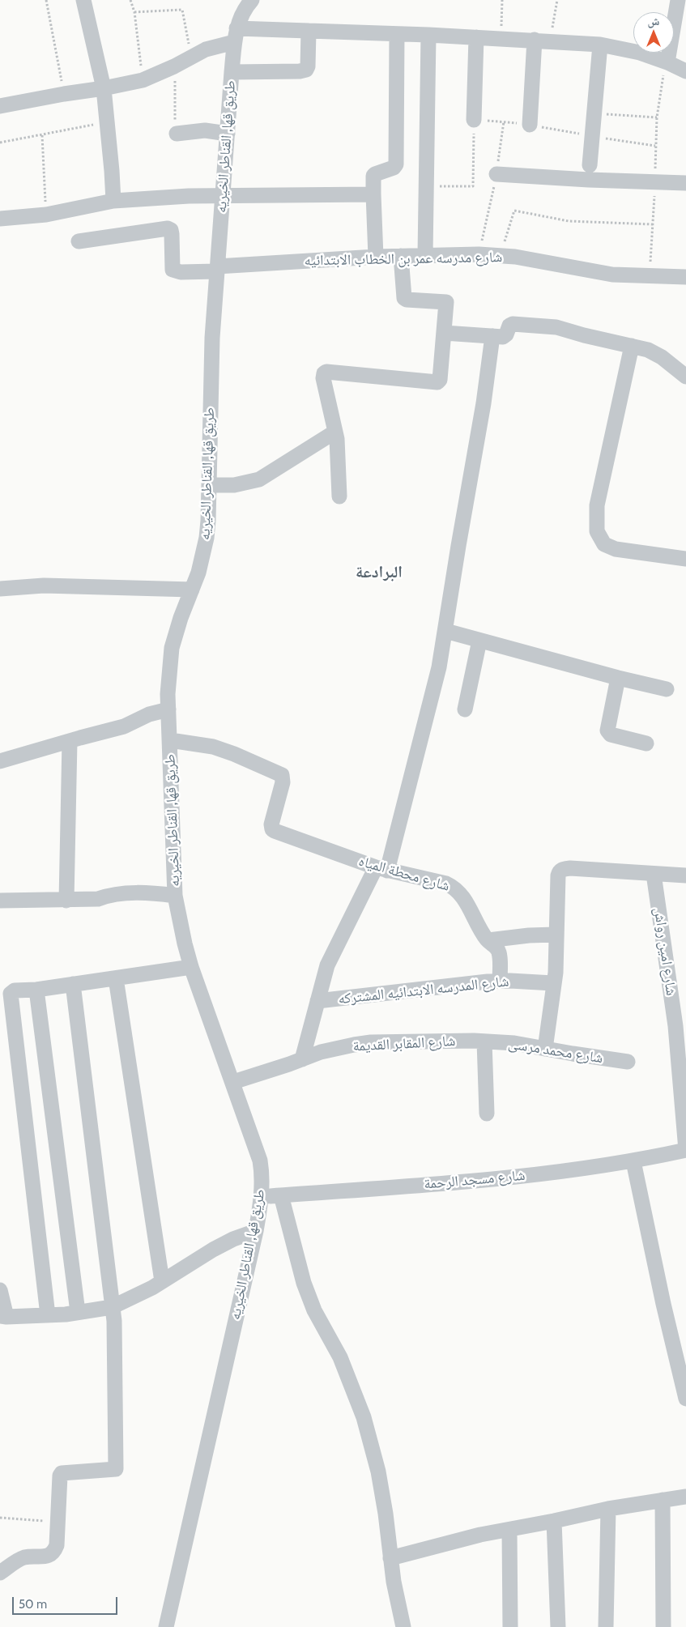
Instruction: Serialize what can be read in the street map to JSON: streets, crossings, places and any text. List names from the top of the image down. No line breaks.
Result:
{"streets":{"street":["طريق قها, القناطر الخيريه","شارع مدرسه عمر بن الخطاب الابتدائيه","شارع محطة المياه","شارع امين رواش","شارع المدرسه الابتدائيه المشتركه","شارع المقابر القديمة","شارع محمد مرسى","شارع مسجد الرحمة"]},"crossings":[["طريق قها, القناطر الخيريه","شارع مدرسه عمر بن الخطاب الابتدائيه"],["طريق قها, القناطر الخيريه","شارع محطة المياه"],["طريق قها, القناطر الخيريه","شارع المقابر القديمة"],["طريق قها, القناطر الخيريه","شارع مسجد الرحمة"],["شارع محطة المياه","شارع المدرسه الابتدائيه المشتركه"],["شارع امين رواش","شارع مسجد الرحمة"],["شارع المقابر القديمة","شارع محمد مرسى"]],"districts":["البرادعة"],"scale_bar":"50 m","north":"top"}
